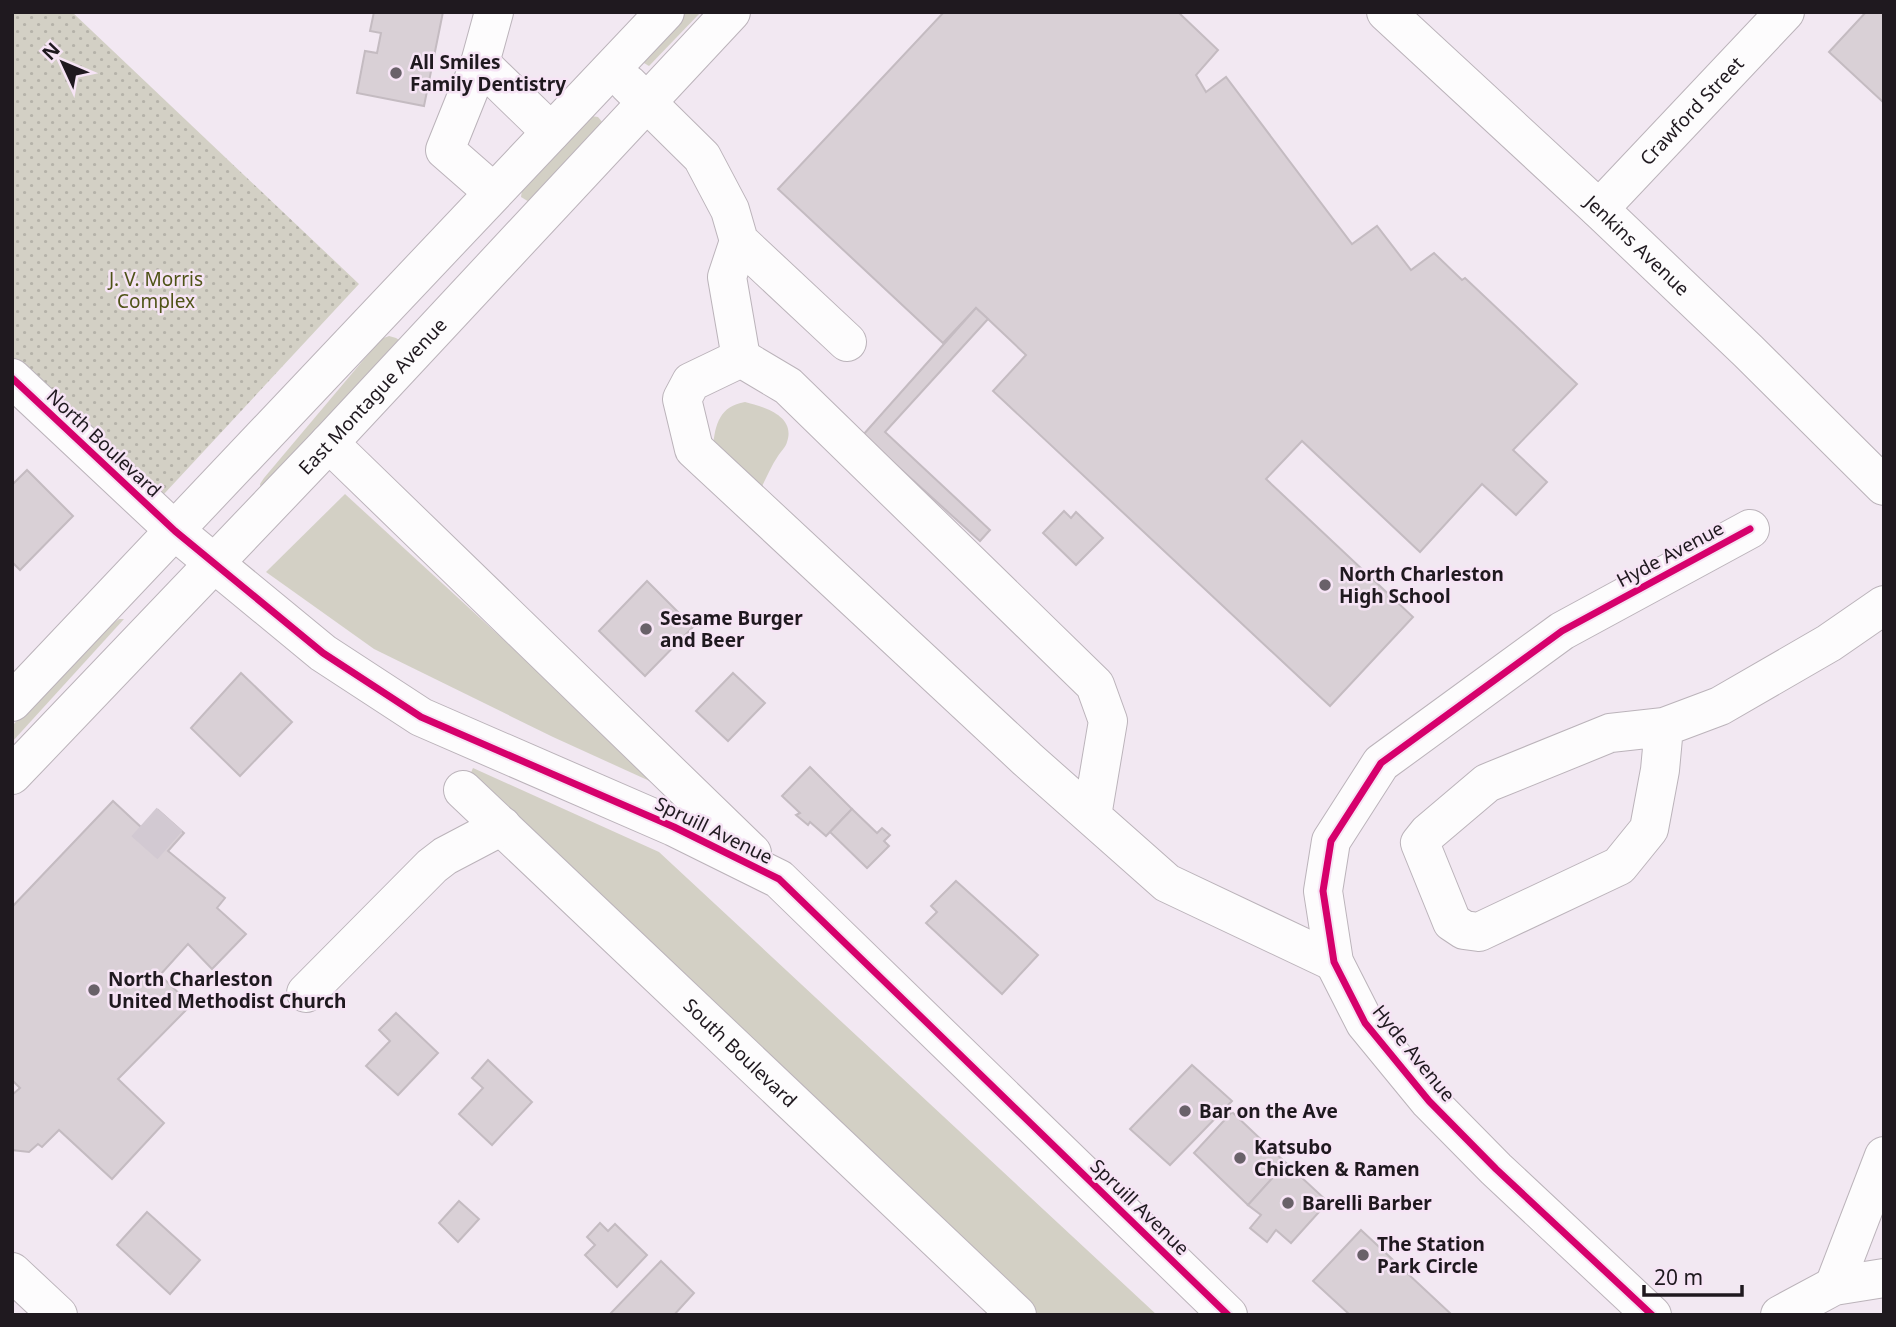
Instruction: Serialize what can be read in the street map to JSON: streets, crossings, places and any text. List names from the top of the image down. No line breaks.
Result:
{"streets":{"street":["Crawford Street","Jenkins Avenue","East Montague Avenue","North Boulevard","Hyde Avenue","Spruill Avenue","South Boulevard"]},"crossings":[["Crawford Street","Jenkins Avenue"],["East Montague Avenue","Spruill Avenue"],["North Boulevard","Spruill Avenue"]],"parks":["J. V. Morris Complex"],"places":["All Smiles Family Dentistry","North Charleston High School","Sesame Burger and Beer","North Charleston United Methodist Church","Bar on the Ave","Katsubo Chicken & Ramen","Barelli Barber","The Station Park Circle"],"scale_bar":"20 m","north":"top left"}
